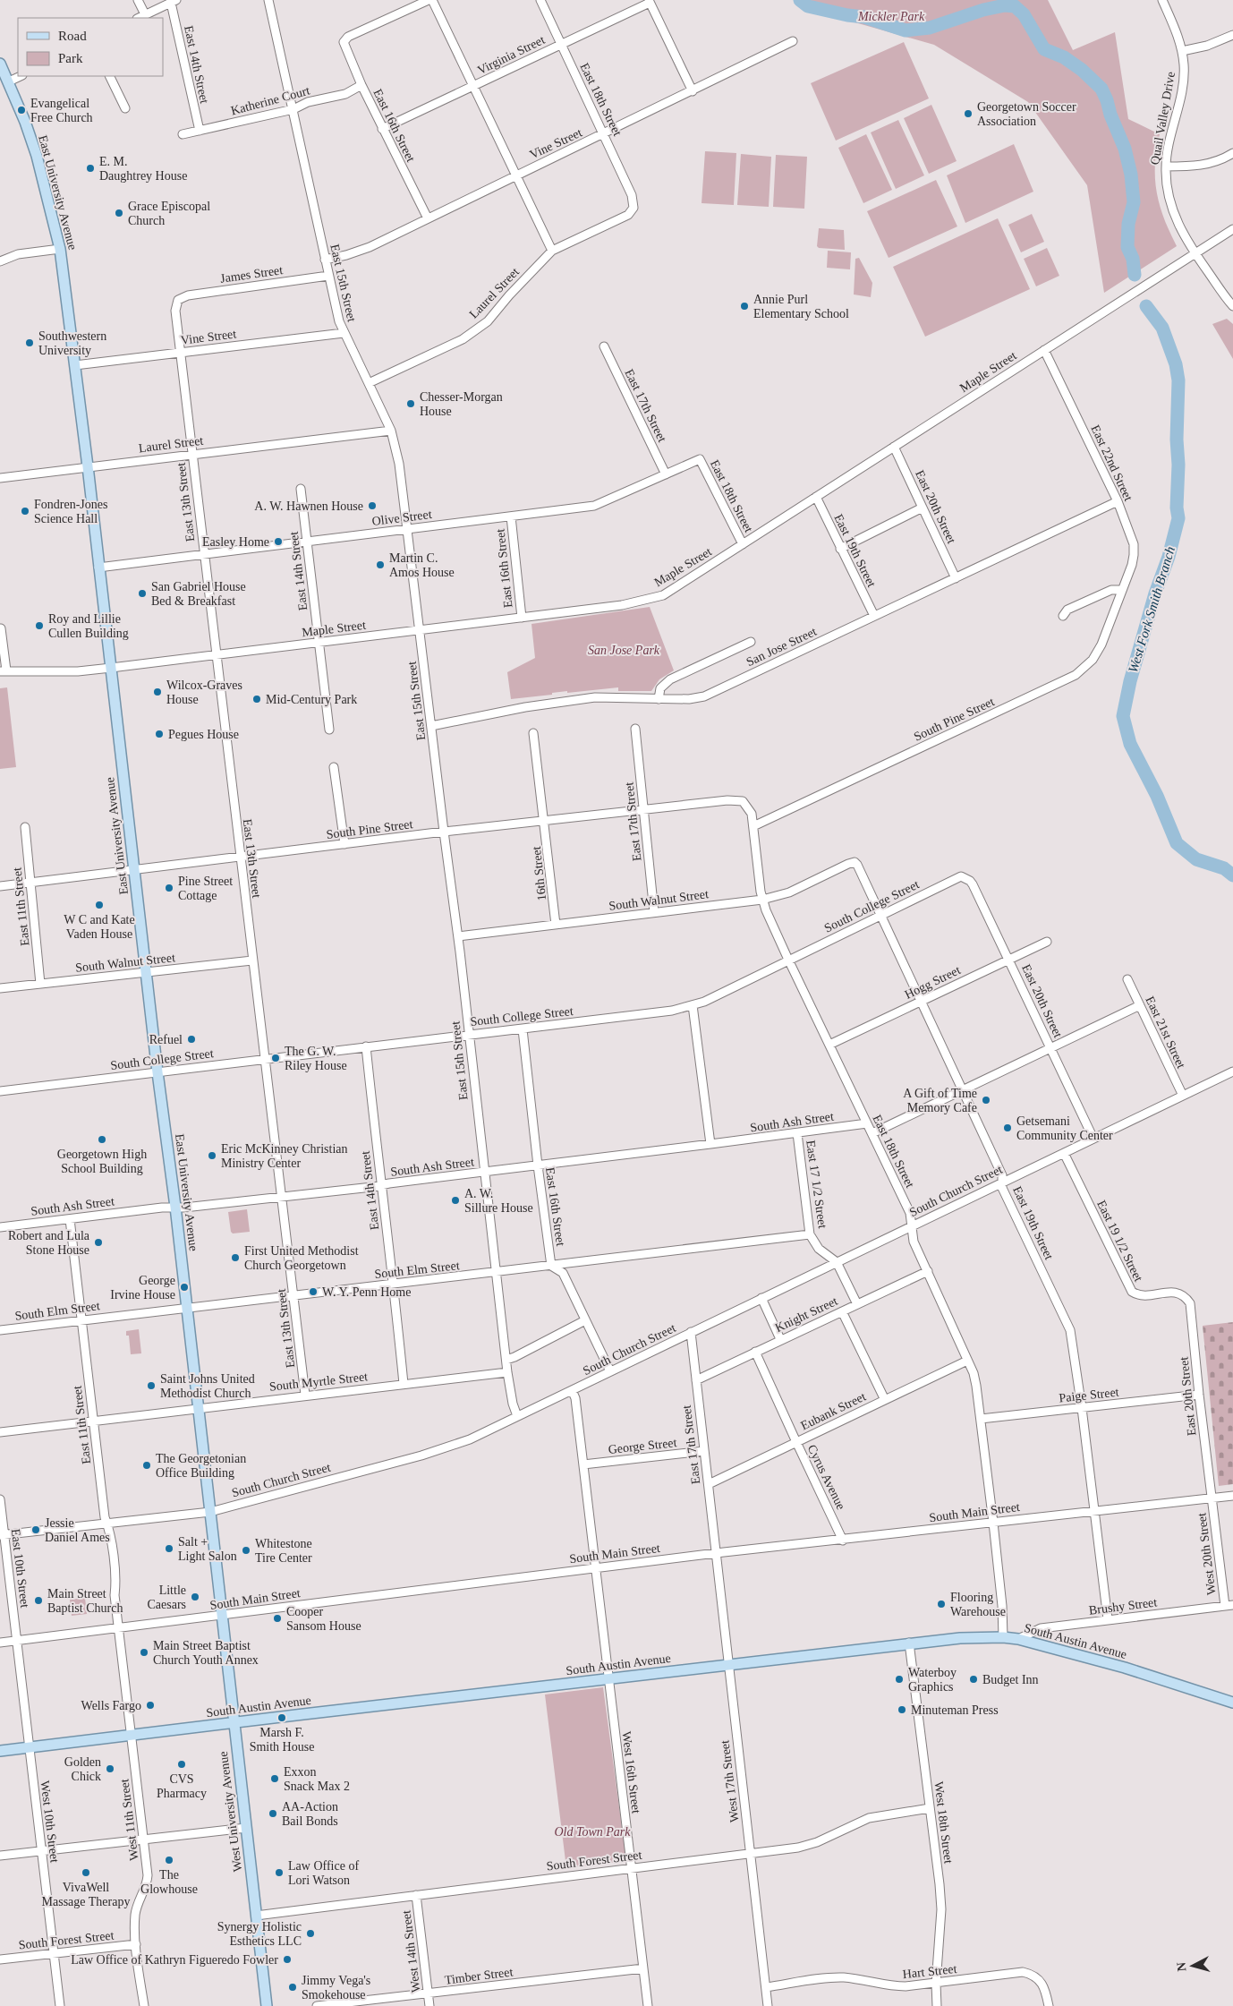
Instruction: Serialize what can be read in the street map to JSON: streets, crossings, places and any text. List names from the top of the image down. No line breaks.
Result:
{"streets":{"main road":["East University Avenue","South Austin Avenue","West University Avenue"],"street":["Virginia Street","East 14th Street","East 18th Street","Katherine Court","Quail Valley Drive","East 16th Street","Vine Street","James Street","East 15th Street","Laurel Street","Maple Street","East 17th Street","East 22nd Street","East 13th Street","East 20th Street","Olive Street","East 19th Street","San Jose Street","South Pine Street","16th Street","South Walnut Street","South College Street","East 11th Street","Hogg Street","East 21st Street","South Ash Street","East 17 1/2 Street","South Church Street","East 19 1/2 Street","South Elm Street","Knight Street","South Myrtle Street","Paige Street","Eubank Street","George Street","Cyrus Avenue","South Main Street","West 20th Street","East 10th Street","Brushy Street","West 16th Street","West 17th Street","West 11th Street","West 10th Street","West 18th Street","South Forest Street","West 14th Street","Hart Street","Timber Street"]},"crossings":[["Virginia Street","East 18th Street"],["Virginia Street","East 16th Street"],["East 14th Street","Katherine Court"],["East 14th Street","Maple Street"],["East 14th Street","Olive Street"],["East 14th Street","South College Street"],["East 14th Street","South Ash Street"],["East 14th Street","South Elm Street"],["East 14th Street","South Myrtle Street"],["East 18th Street","Vine Street"],["East 18th Street","Laurel Street"],["East 18th Street","Maple Street"],["East 18th Street","Olive Street"],["East 18th Street","South Pine Street"],["East 18th Street","South Walnut Street"],["East 18th Street","South College Street"],["East 18th Street","Hogg Street"],["East 18th Street","South Ash Street"],["East 18th Street","South Church Street"],["East 18th Street","Knight Street"],["East 18th Street","Paige Street"],["East 18th Street","Eubank Street"],["East 18th Street","South Main Street"],["Katherine Court","East 16th Street"],["Katherine Court","East 15th Street"],["Quail Valley Drive","Maple Street"],["East 16th Street","Vine Street"],["East 16th Street","Maple Street"],["East 16th Street","Olive Street"],["East 16th Street","South College Street"],["East 16th Street","South Ash Street"],["East 16th Street","South Elm Street"],["Vine Street","East University Avenue"],["Vine Street","East 15th Street"],["Vine Street","East 13th Street"],["East University Avenue","Laurel Street"],["East University Avenue","Maple Street"],["East University Avenue","Olive Street"],["East University Avenue","South Pine Street"],["East University Avenue","South Walnut Street"],["East University Avenue","South College Street"],["East University Avenue","South Ash Street"],["East University Avenue","South Church Street"],["East University Avenue","South Elm Street"],["East University Avenue","South Myrtle Street"],["East University Avenue","South Main Street"],["East University Avenue","West University Avenue"],["James Street","East 15th Street"],["James Street","East 13th Street"],["East 15th Street","Laurel Street"],["East 15th Street","Maple Street"],["East 15th Street","Olive Street"],["East 15th Street","San Jose Street"],["East 15th Street","South Pine Street"],["East 15th Street","South Walnut Street"],["East 15th Street","South College Street"],["East 15th Street","South Ash Street"],["East 15th Street","South Church Street"],["East 15th Street","South Elm Street"],["East 15th Street","South Myrtle Street"],["Laurel Street","East 13th Street"],["Maple Street","East 22nd Street"],["Maple Street","East 13th Street"],["Maple Street","East 20th Street"],["Maple Street","East 19th Street"],["East 17th Street","Olive Street"],["East 17th Street","South Pine Street"],["East 17th Street","South Walnut Street"],["East 17th Street","South Church Street"],["East 17th Street","Knight Street"],["East 17th Street","Eubank Street"],["East 17th Street","George Street"],["East 17th Street","South Main Street"],["East 17th Street","West 17th Street"],["East 22nd Street","San Jose Street"],["East 22nd Street","South Pine Street"],["East 13th Street","Olive Street"],["East 13th Street","South Pine Street"],["East 13th Street","South Walnut Street"],["East 13th Street","South College Street"],["East 13th Street","South Ash Street"],["East 13th Street","South Elm Street"],["East 13th Street","South Myrtle Street"],["East 20th Street","San Jose Street"],["East 20th Street","South College Street"],["East 20th Street","Hogg Street"],["East 20th Street","South Church Street"],["East 20th Street","East 19 1/2 Street"],["East 20th Street","Paige Street"],["East 20th Street","South Main Street"],["East 20th Street","West 20th Street"],["East 19th Street","San Jose Street"],["East 19th Street","South Walnut Street"],["East 19th Street","South College Street"],["East 19th Street","Hogg Street"],["East 19th Street","South Church Street"],["East 19th Street","Paige Street"],["East 19th Street","South Main Street"],["East 19th Street","Brushy Street"],["South Pine Street","16th Street"],["South Pine Street","East 11th Street"],["16th Street","South Walnut Street"],["South Walnut Street","East 11th Street"],["East 11th Street","South Ash Street"],["East 11th Street","South Church Street"],["East 11th Street","South Elm Street"],["East 11th Street","South Myrtle Street"],["East 11th Street","South Main Street"],["East 11th Street","West 11th Street"],["East 21st Street","South Church Street"],["South Ash Street","East 17 1/2 Street"],["East 17 1/2 Street","South Church Street"],["East 17 1/2 Street","South Elm Street"],["East 17 1/2 Street","Knight Street"],["South Church Street","East 19 1/2 Street"],["South Church Street","East 10th Street"],["Knight Street","Cyrus Avenue"],["Eubank Street","Cyrus Avenue"],["Cyrus Avenue","South Main Street"],["South Main Street","West 20th Street"],["South Main Street","East 10th Street"],["South Main Street","West 16th Street"],["South Main Street","West 17th Street"],["South Main Street","West University Avenue"],["South Main Street","West 11th Street"],["South Main Street","West 10th Street"],["West 20th Street","Brushy Street"],["East 10th Street","West 10th Street"],["Brushy Street","South Austin Avenue"],["South Austin Avenue","West 16th Street"],["South Austin Avenue","West 17th Street"],["South Austin Avenue","West University Avenue"],["South Austin Avenue","West 11th Street"],["South Austin Avenue","West 10th Street"],["South Austin Avenue","West 18th Street"],["West 16th Street","South Forest Street"],["West 16th Street","Timber Street"],["West 17th Street","South Forest Street"],["West 17th Street","Hart Street"],["West University Avenue","South Forest Street"],["West 11th Street","South Forest Street"],["West 10th Street","South Forest Street"],["West 18th Street","South Forest Street"],["West 18th Street","Hart Street"],["South Forest Street","West 14th Street"],["West 14th Street","Timber Street"]],"water":["West Fork Smith Branch"],"parks":["Mickler Park","San Jose Park","Old Town Park"],"places":["Evangelical Free Church","Georgetown Soccer Association","E. M. Daughtrey House","Grace Episcopal Church","Annie Purl Elementary School","Southwestern University","Chesser-Morgan House","A. W. Hawnen House","Fondren-Jones Science Hall","Easley Home","Martin C. Amos House","San Gabriel House Bed & Breakfast","Roy and Lillie Cullen Building","Wilcox-Graves House","Mid-Century Park","Pegues House","Pine Street Cottage","W C and Kate Vaden House","Refuel","The G. W. Riley House","A Gift of Time Memory Cafe","Getsemani Community Center","Georgetown High School Building","Eric McKinney Christian Ministry Center","A. W. Sillure House","Robert and Lula Stone House","First United Methodist Church Georgetown","George Irvine House","W. Y. Penn Home","Saint Johns United Methodist Church","The Georgetonian Office Building","Jessie Daniel Ames","Salt + Light Salon","Whitestone Tire Center","Little Caesars","Main Street Baptist Church","Flooring Warehouse","Cooper Sansom House","Main Street Baptist Church Youth Annex","Waterboy Graphics","Budget Inn","Wells Fargo","Minuteman Press","Marsh F. Smith House","CVS Pharmacy","Golden Chick","Exxon Snack Max 2","AA-Action Bail Bonds","The Glowhouse","VivaWell Massage Therapy","Law Office of Lori Watson","Synergy Holistic Esthetics LLC","Law Office of Kathryn Figueredo Fowler","Jimmy Vega's Smokehouse"],"legend":["Road","Park"],"north":"left"}
